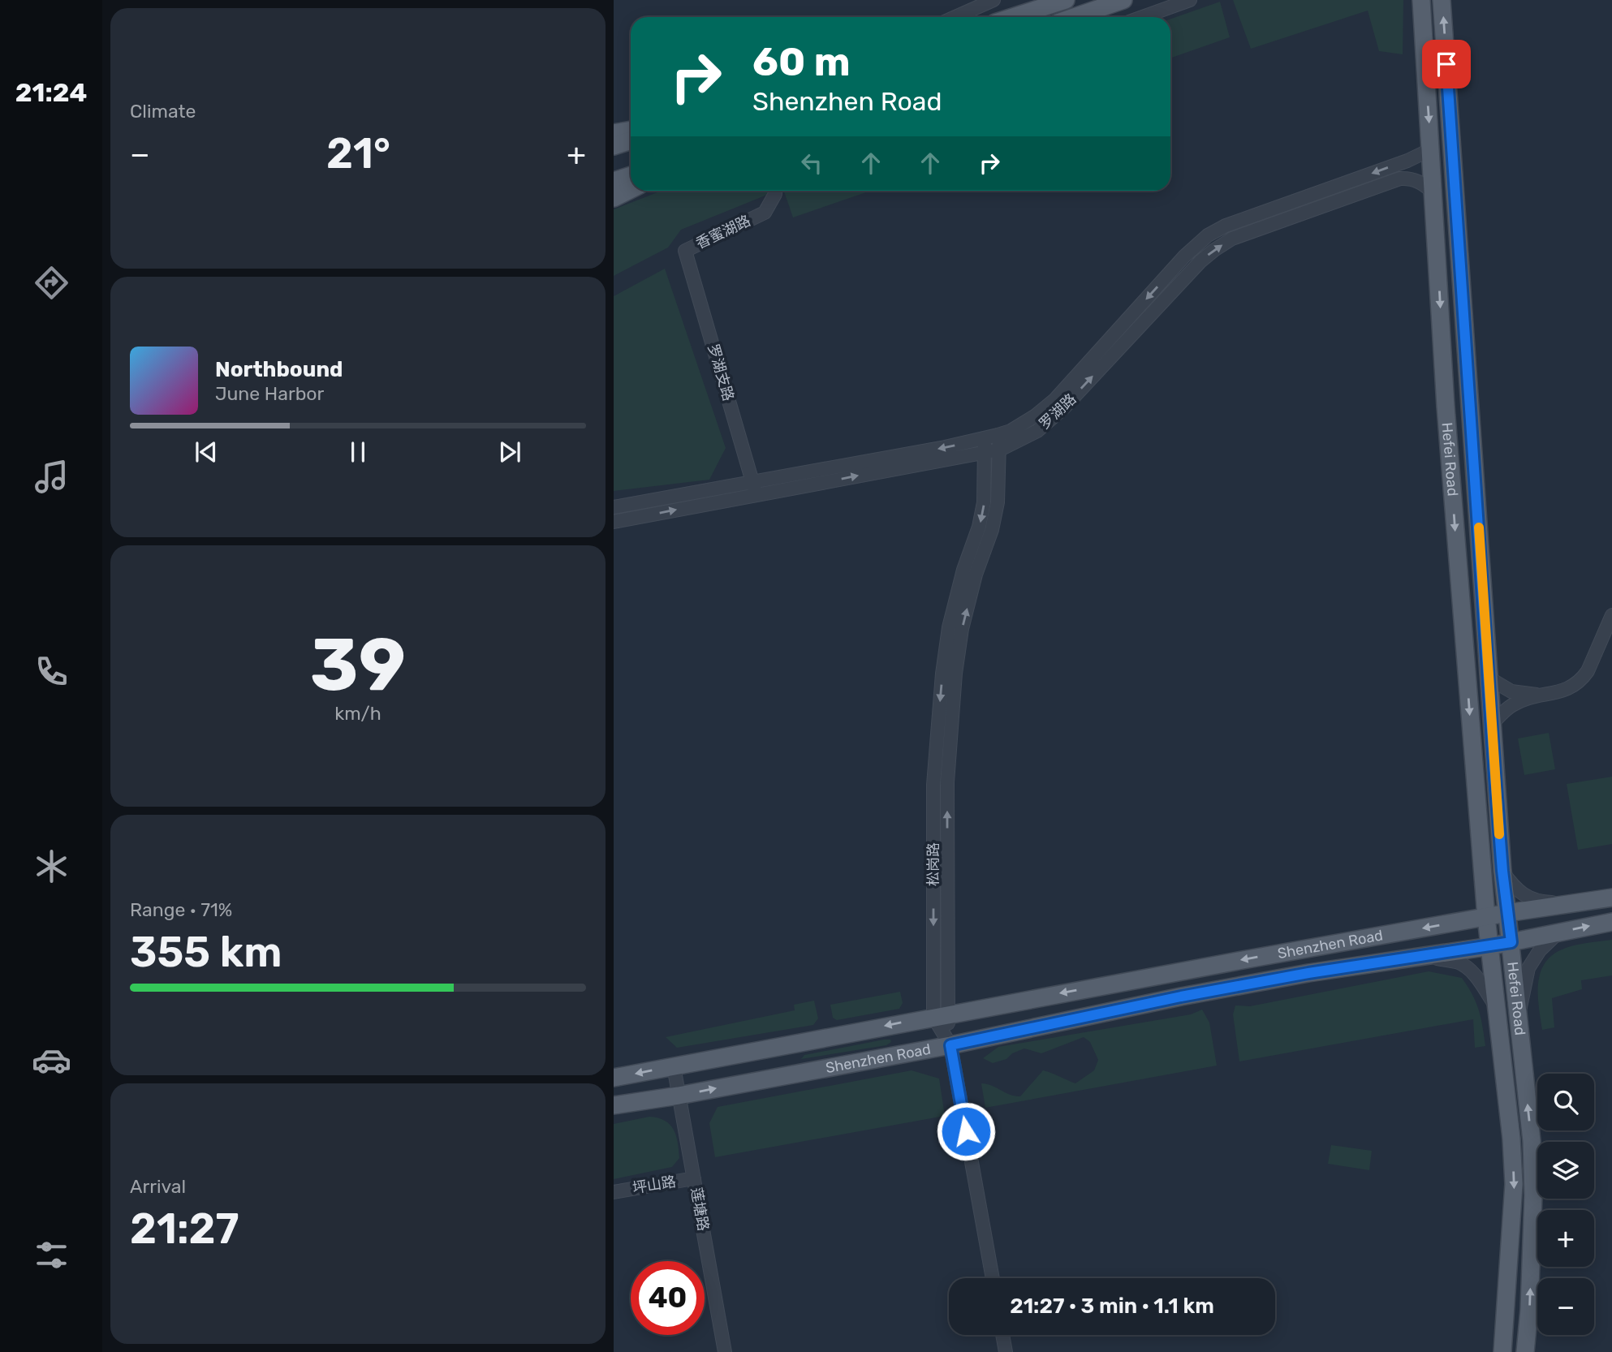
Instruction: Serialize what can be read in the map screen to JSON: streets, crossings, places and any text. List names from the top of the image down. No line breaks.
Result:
{"streets":{"main road":["Hefei Road","Shenzhen Road"],"street":["香蜜湖路","罗湖支路","罗湖路","松岗路","坪山路","莲塘路"]},"crossings":[["香蜜湖路","罗湖支路"],["罗湖路","Hefei Road"],["罗湖路","松岗路"],["Hefei Road","Shenzhen Road"],["松岗路","Shenzhen Road"],["Shenzhen Road","莲塘路"],["坪山路","莲塘路"]],"page":{"tabs":"21:24","tile":["Climate",["39","km/h"],["Range · 71%","355 km"],["Arrival","21:27"]],"turn":["60 m","Shenzhen Road"],"heat":["−","21°","+"],"song":["Northbound","June Harbor"],"map_buttons":["+","−"],"limit":"40","trip":"21:27 · 3 min · 1.1 km"}}
